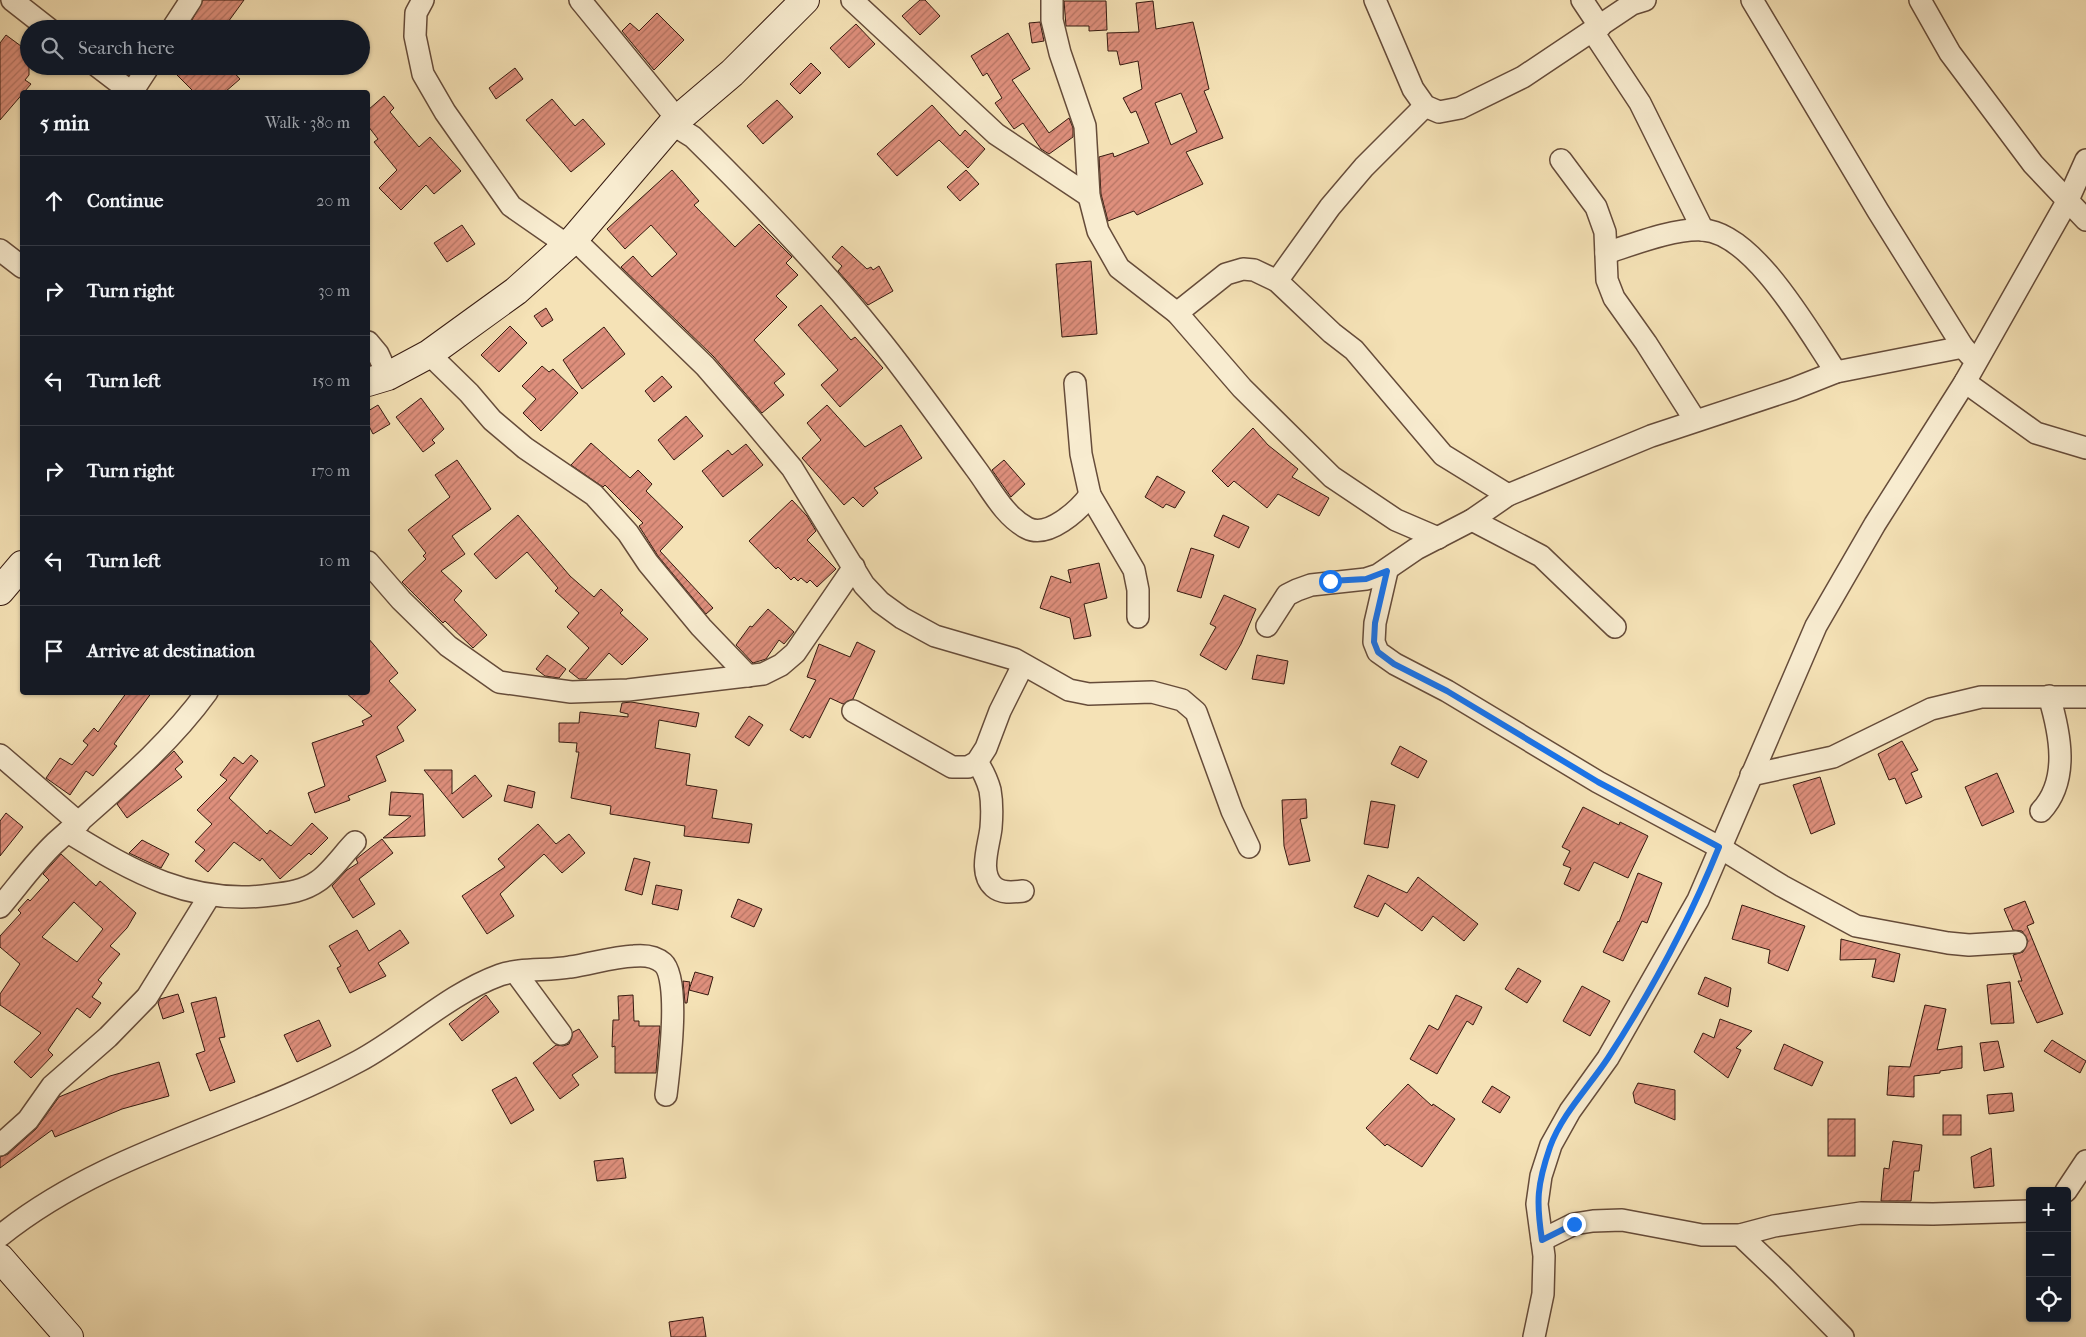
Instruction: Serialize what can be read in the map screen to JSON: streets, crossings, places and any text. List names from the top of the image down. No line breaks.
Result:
{"page":{"search":"Search here","heading":["5 min","Walk · 380 m"],"list":[["Continue","20 m"],["Turn right","30 m"],["Turn left","150 m"],["Turn right","170 m"],["Turn left","10 m"],"Arrive at destination"],"map_buttons":["+","−"]}}
